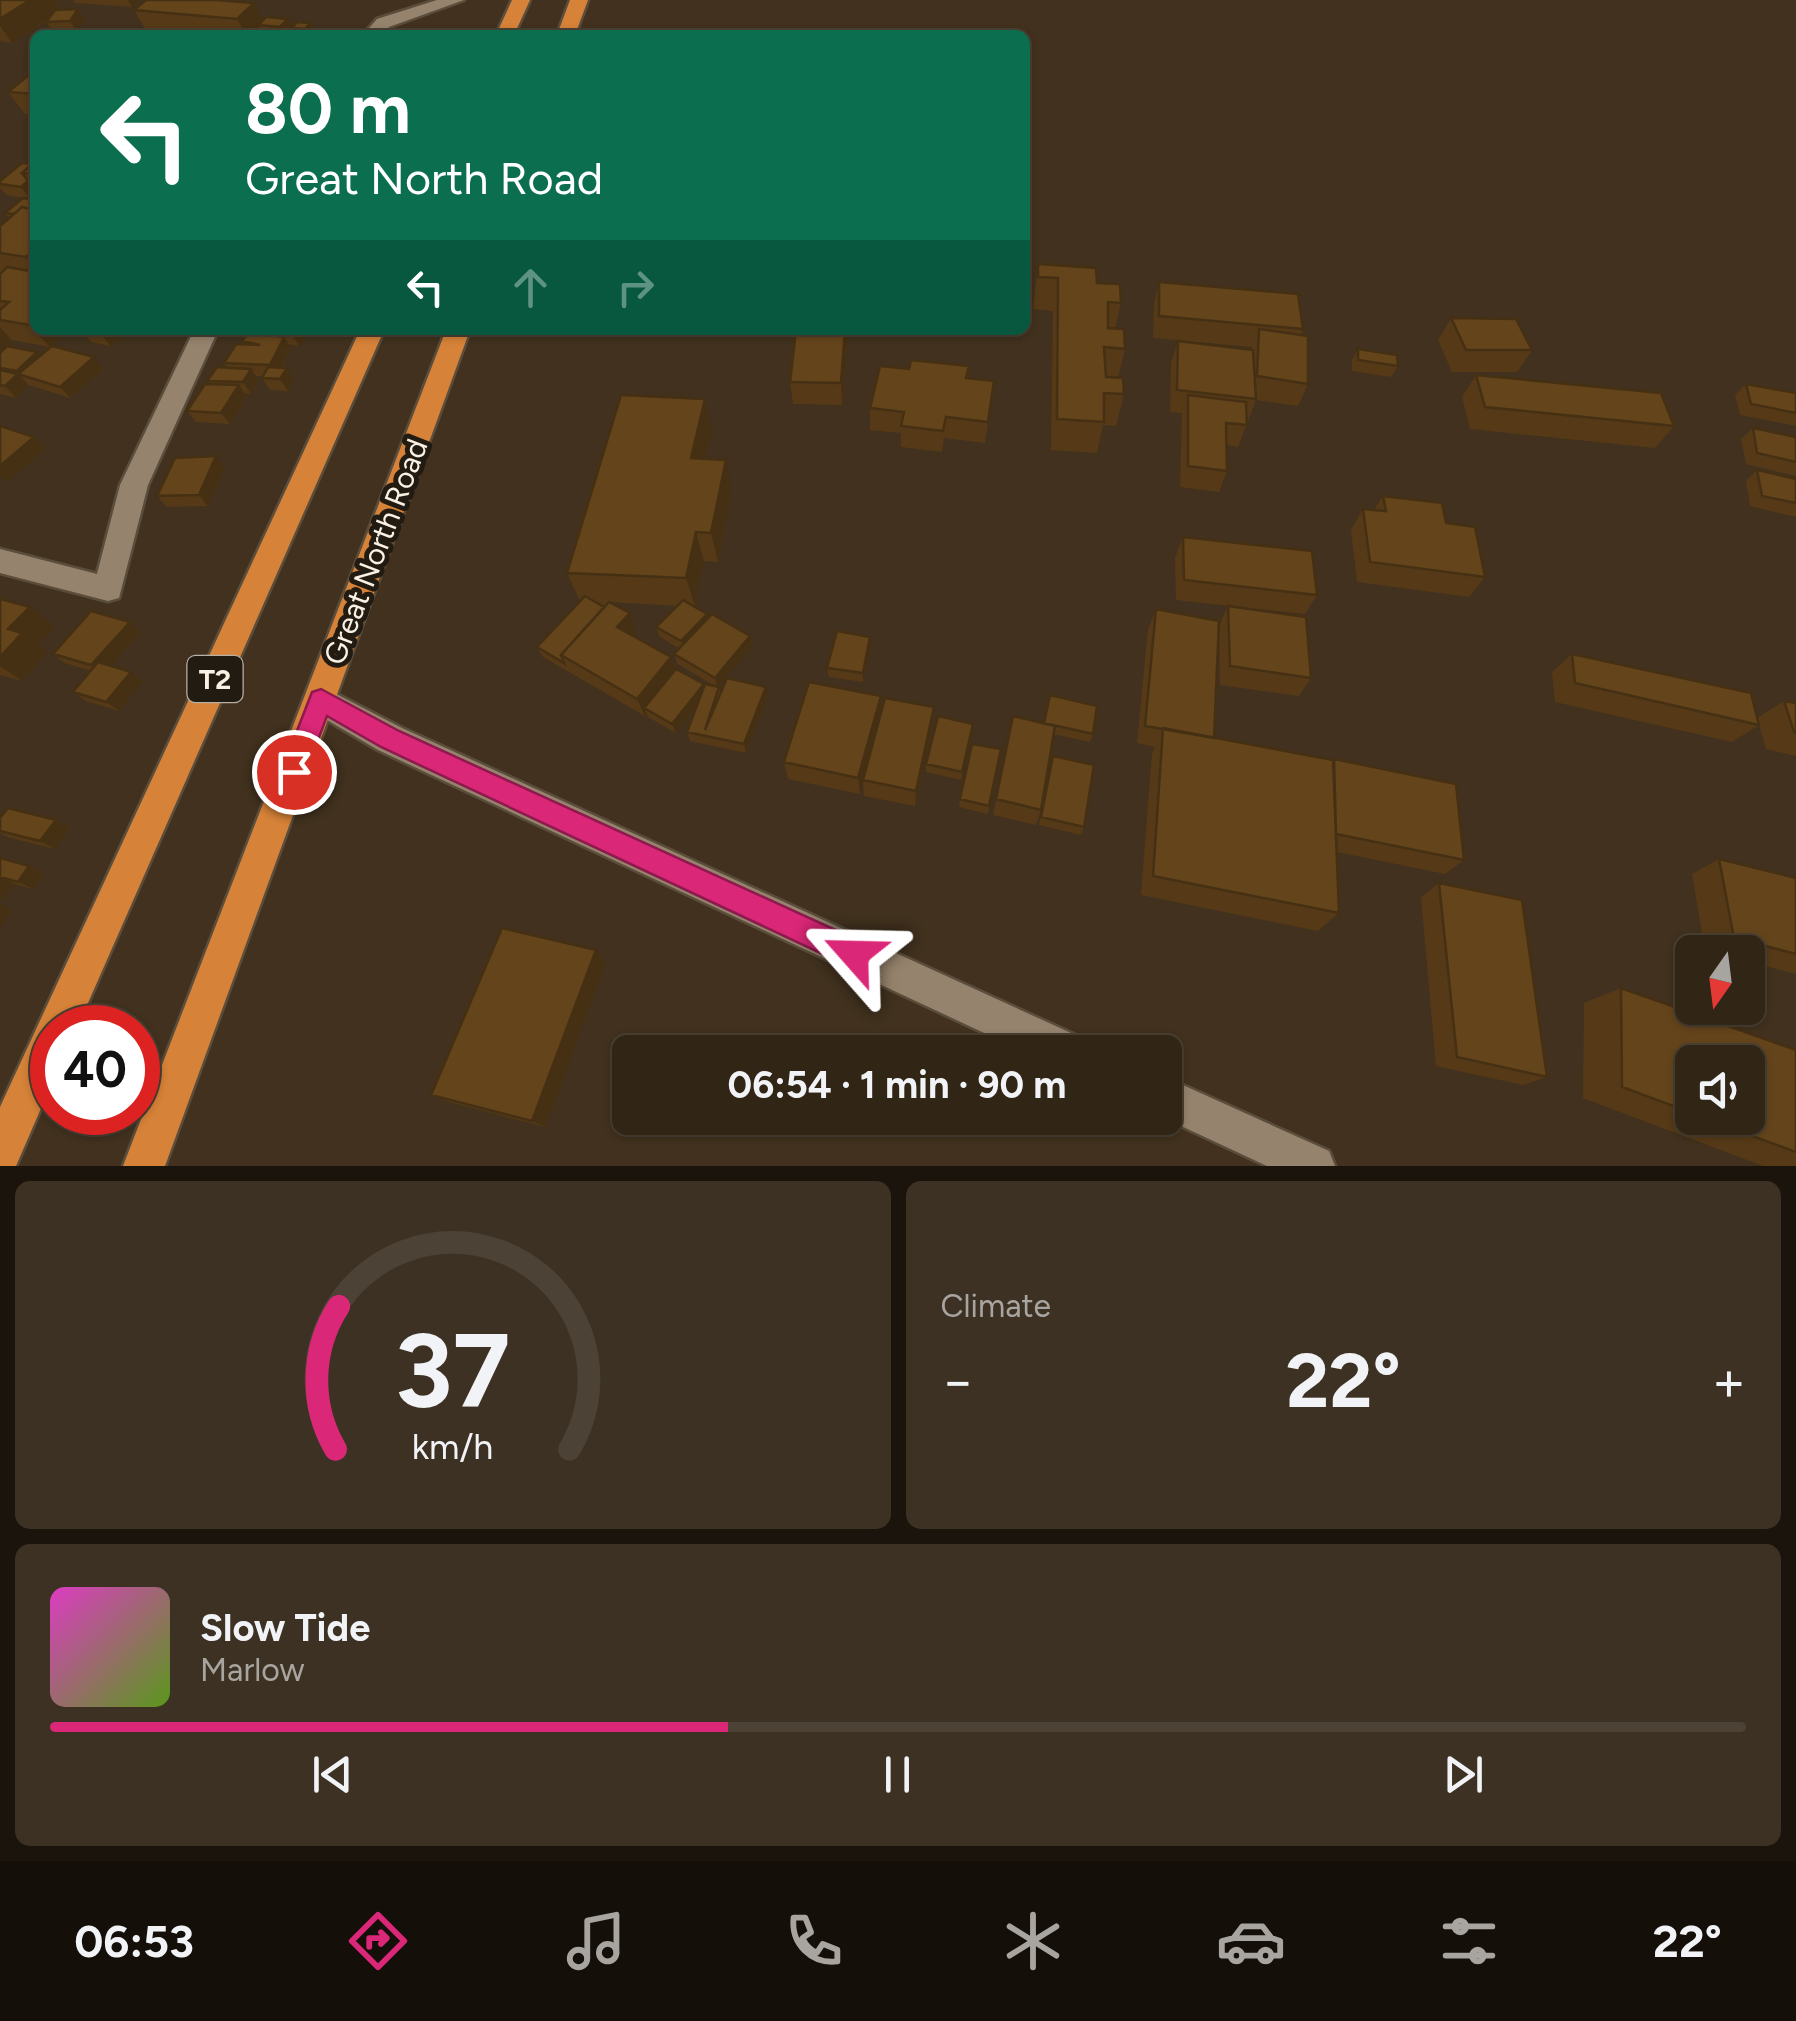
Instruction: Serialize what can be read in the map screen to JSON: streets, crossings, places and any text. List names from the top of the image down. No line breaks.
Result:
{"streets":{"highway":["Great North Road","T2"]},"north":"bottom","page":{"turn":["80 m","Great North Road"],"limit":"40","trip":"06:54 · 1 min · 90 m","tile":"Climate","heat":["−","22°","+"],"song":["Slow Tide","Marlow"],"tabs":["06:53","22°"],"gauge":["37","km/h"]}}
